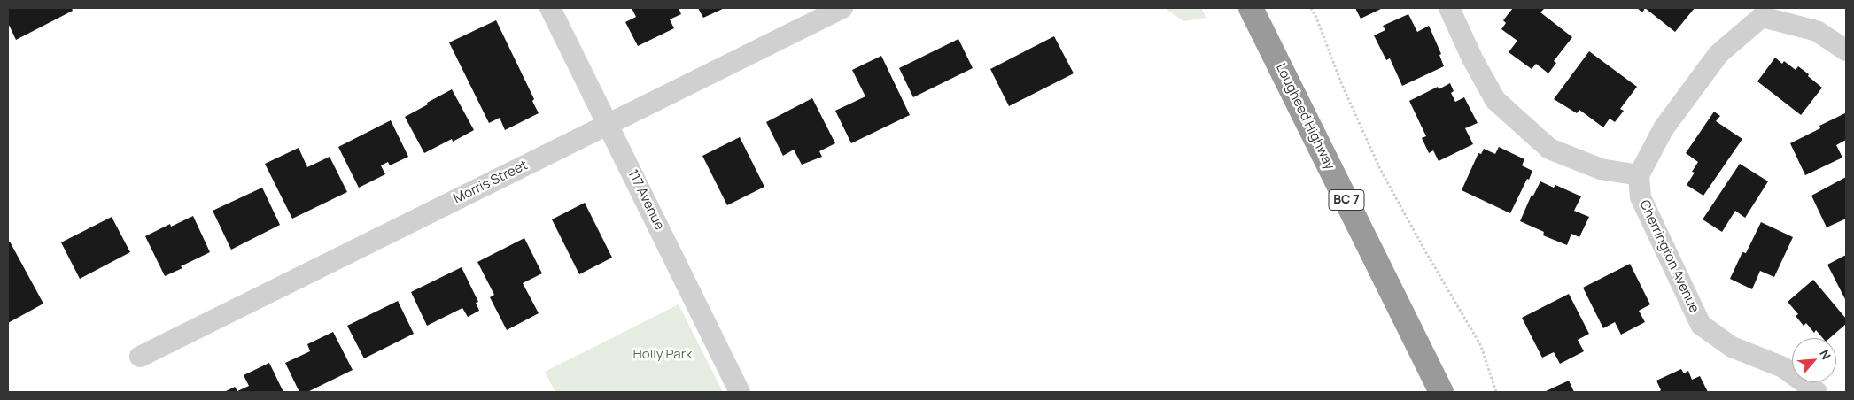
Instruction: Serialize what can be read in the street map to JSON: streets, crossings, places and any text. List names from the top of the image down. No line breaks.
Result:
{"streets":{"highway":["Lougheed Highway","BC 7"],"street":["Morris Street","117 Avenue","Cherrington Avenue"]},"crossings":[["Morris Street","117 Avenue"]],"parks":["Holly Park"],"north":"top right"}
